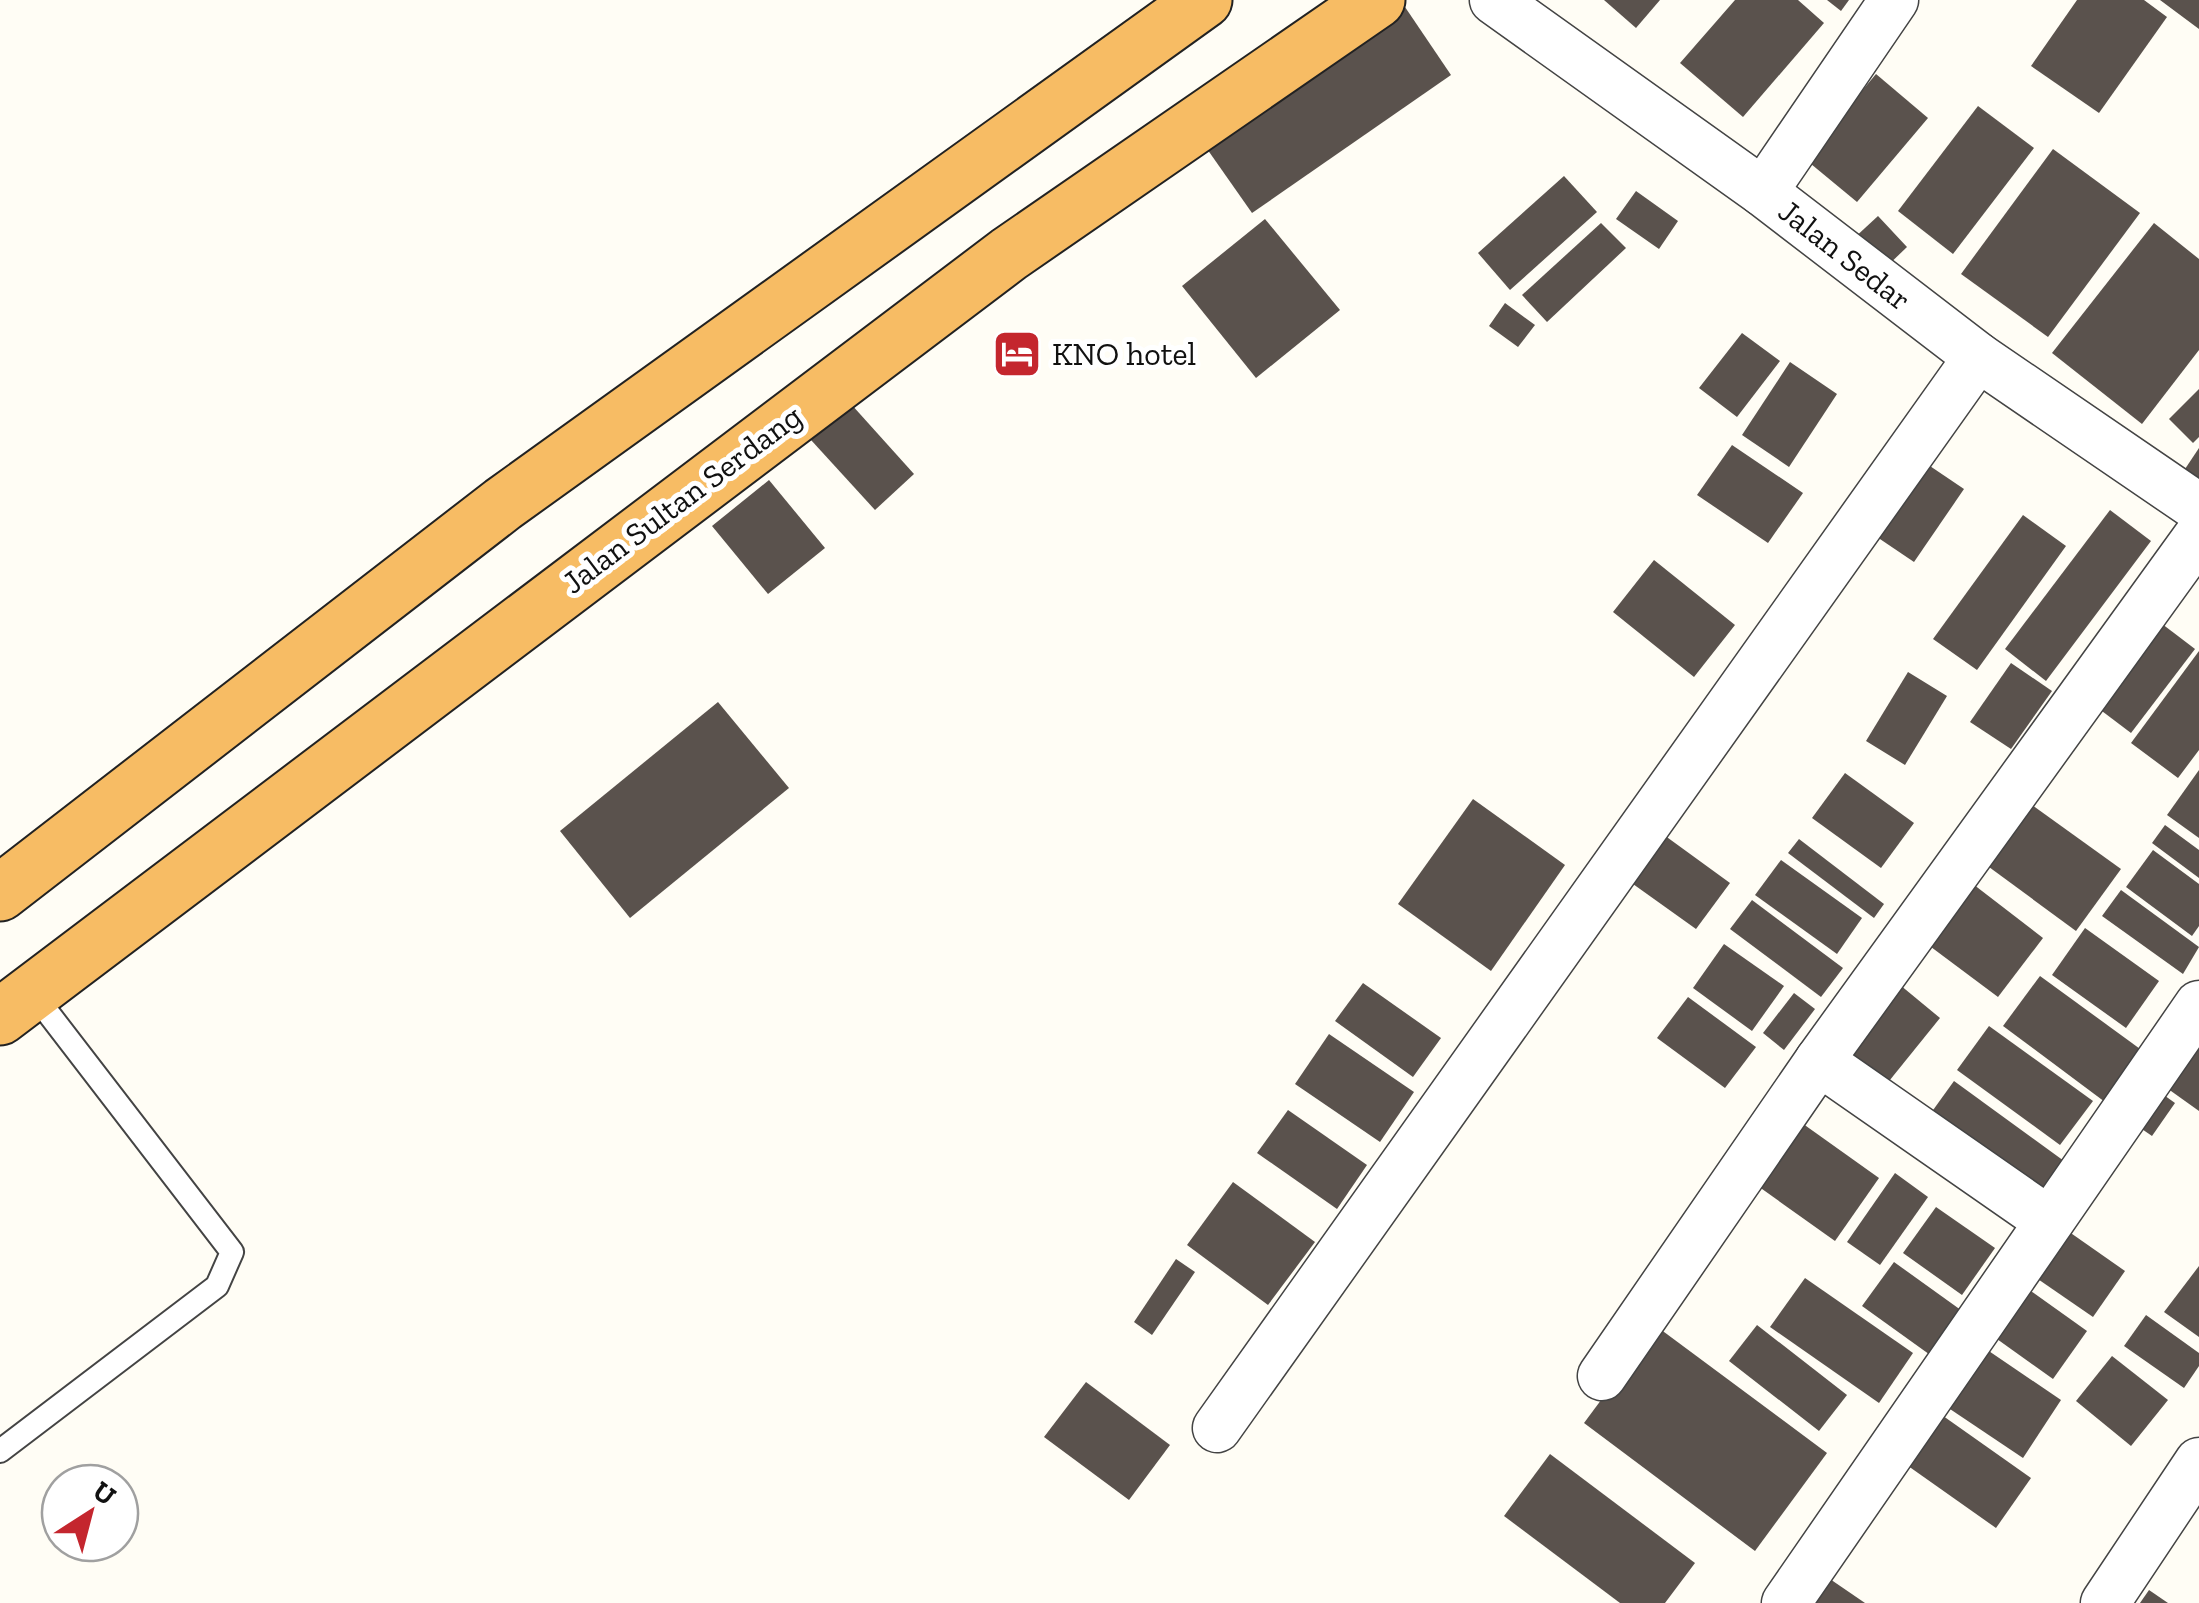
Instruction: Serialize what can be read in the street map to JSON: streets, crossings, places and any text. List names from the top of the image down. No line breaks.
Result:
{"streets":{"highway":["Jalan Sultan Serdang"],"street":["Jalan Sedar"]},"places":{"hotel":["KNO hotel"]},"north":"top right"}
